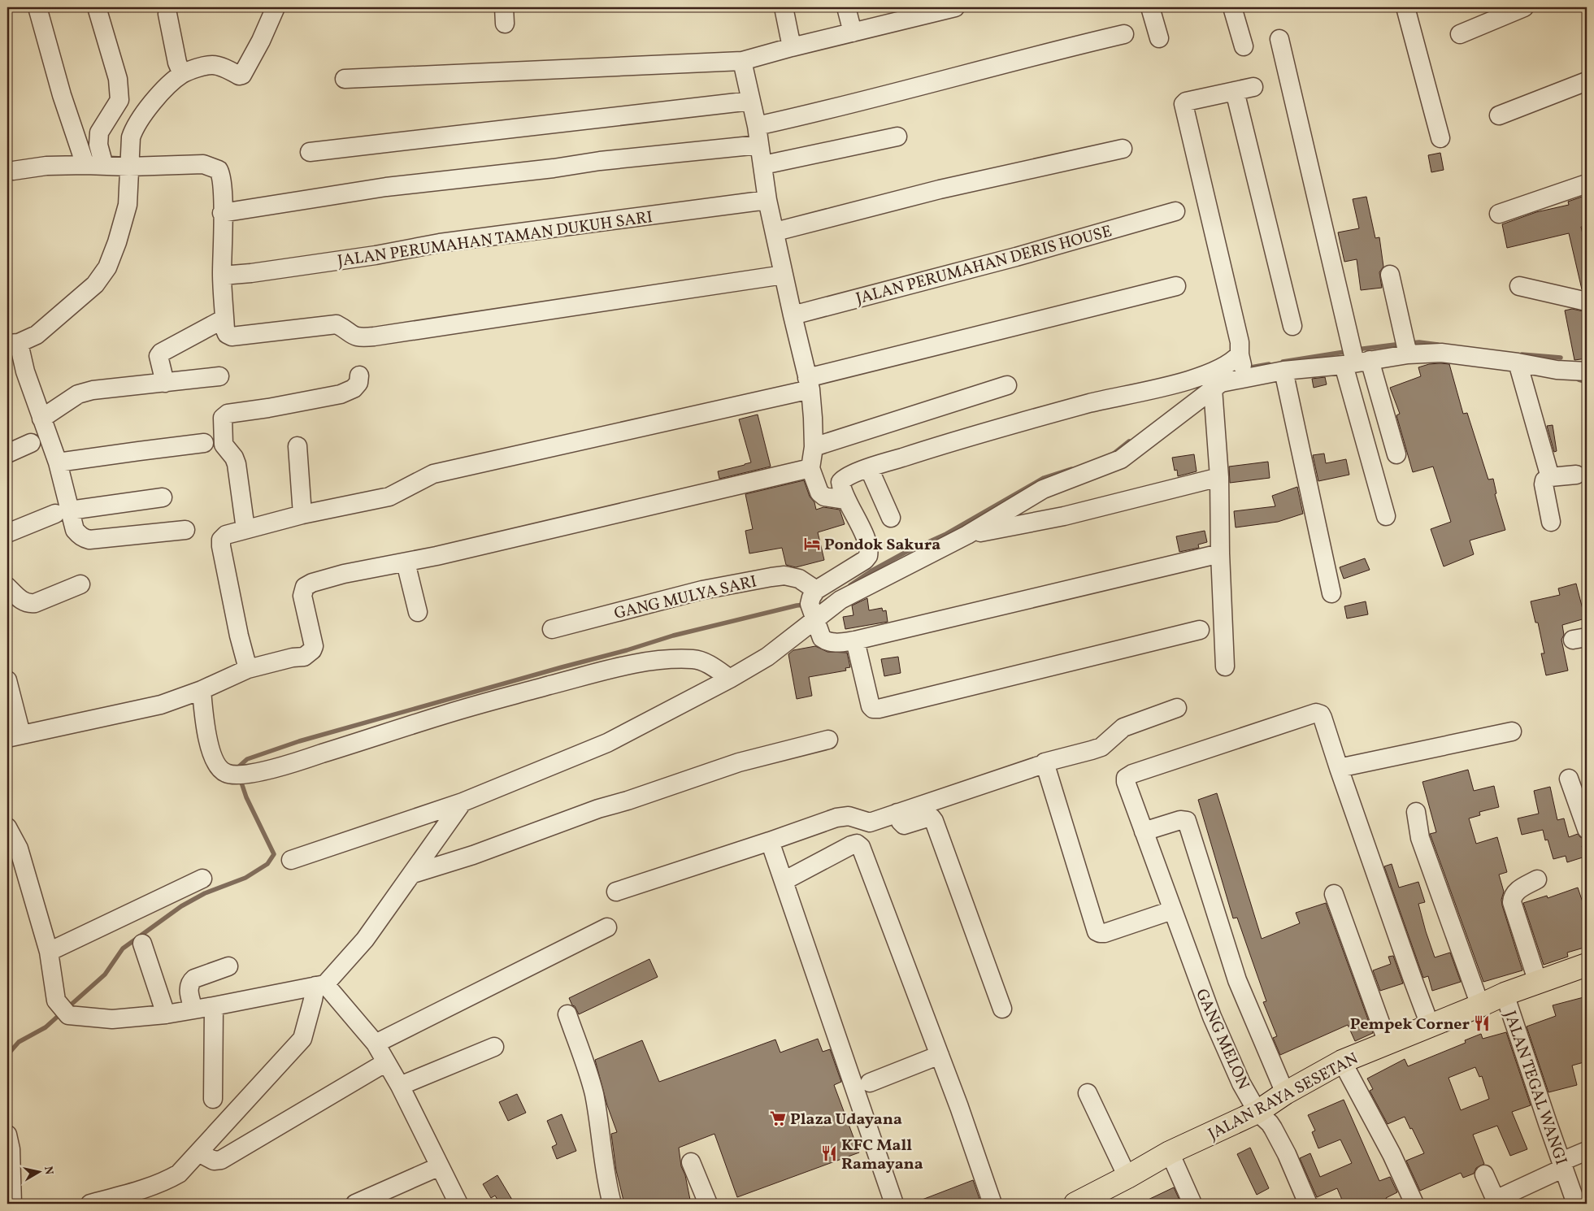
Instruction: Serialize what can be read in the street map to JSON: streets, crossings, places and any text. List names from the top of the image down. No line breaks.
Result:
{"streets":{"main road":["JALAN RAYA SESETAN"],"street":["JALAN PERUMAHAN TAMAN DUKUH SARI","JALAN PERUMAHAN DERIS HOUSE","GANG MULYA SARI","GANG MELON","JALAN TEGAL WANGI"]},"crossings":[["GANG MELON","JALAN RAYA SESETAN"],["JALAN TEGAL WANGI","JALAN RAYA SESETAN"]],"places":{"hotel":["Pondok Sakura"],"restaurant":["Pempek Corner","KFC Mall Ramayana"],"supermarket":["Plaza Udayana"]},"north":"right"}
